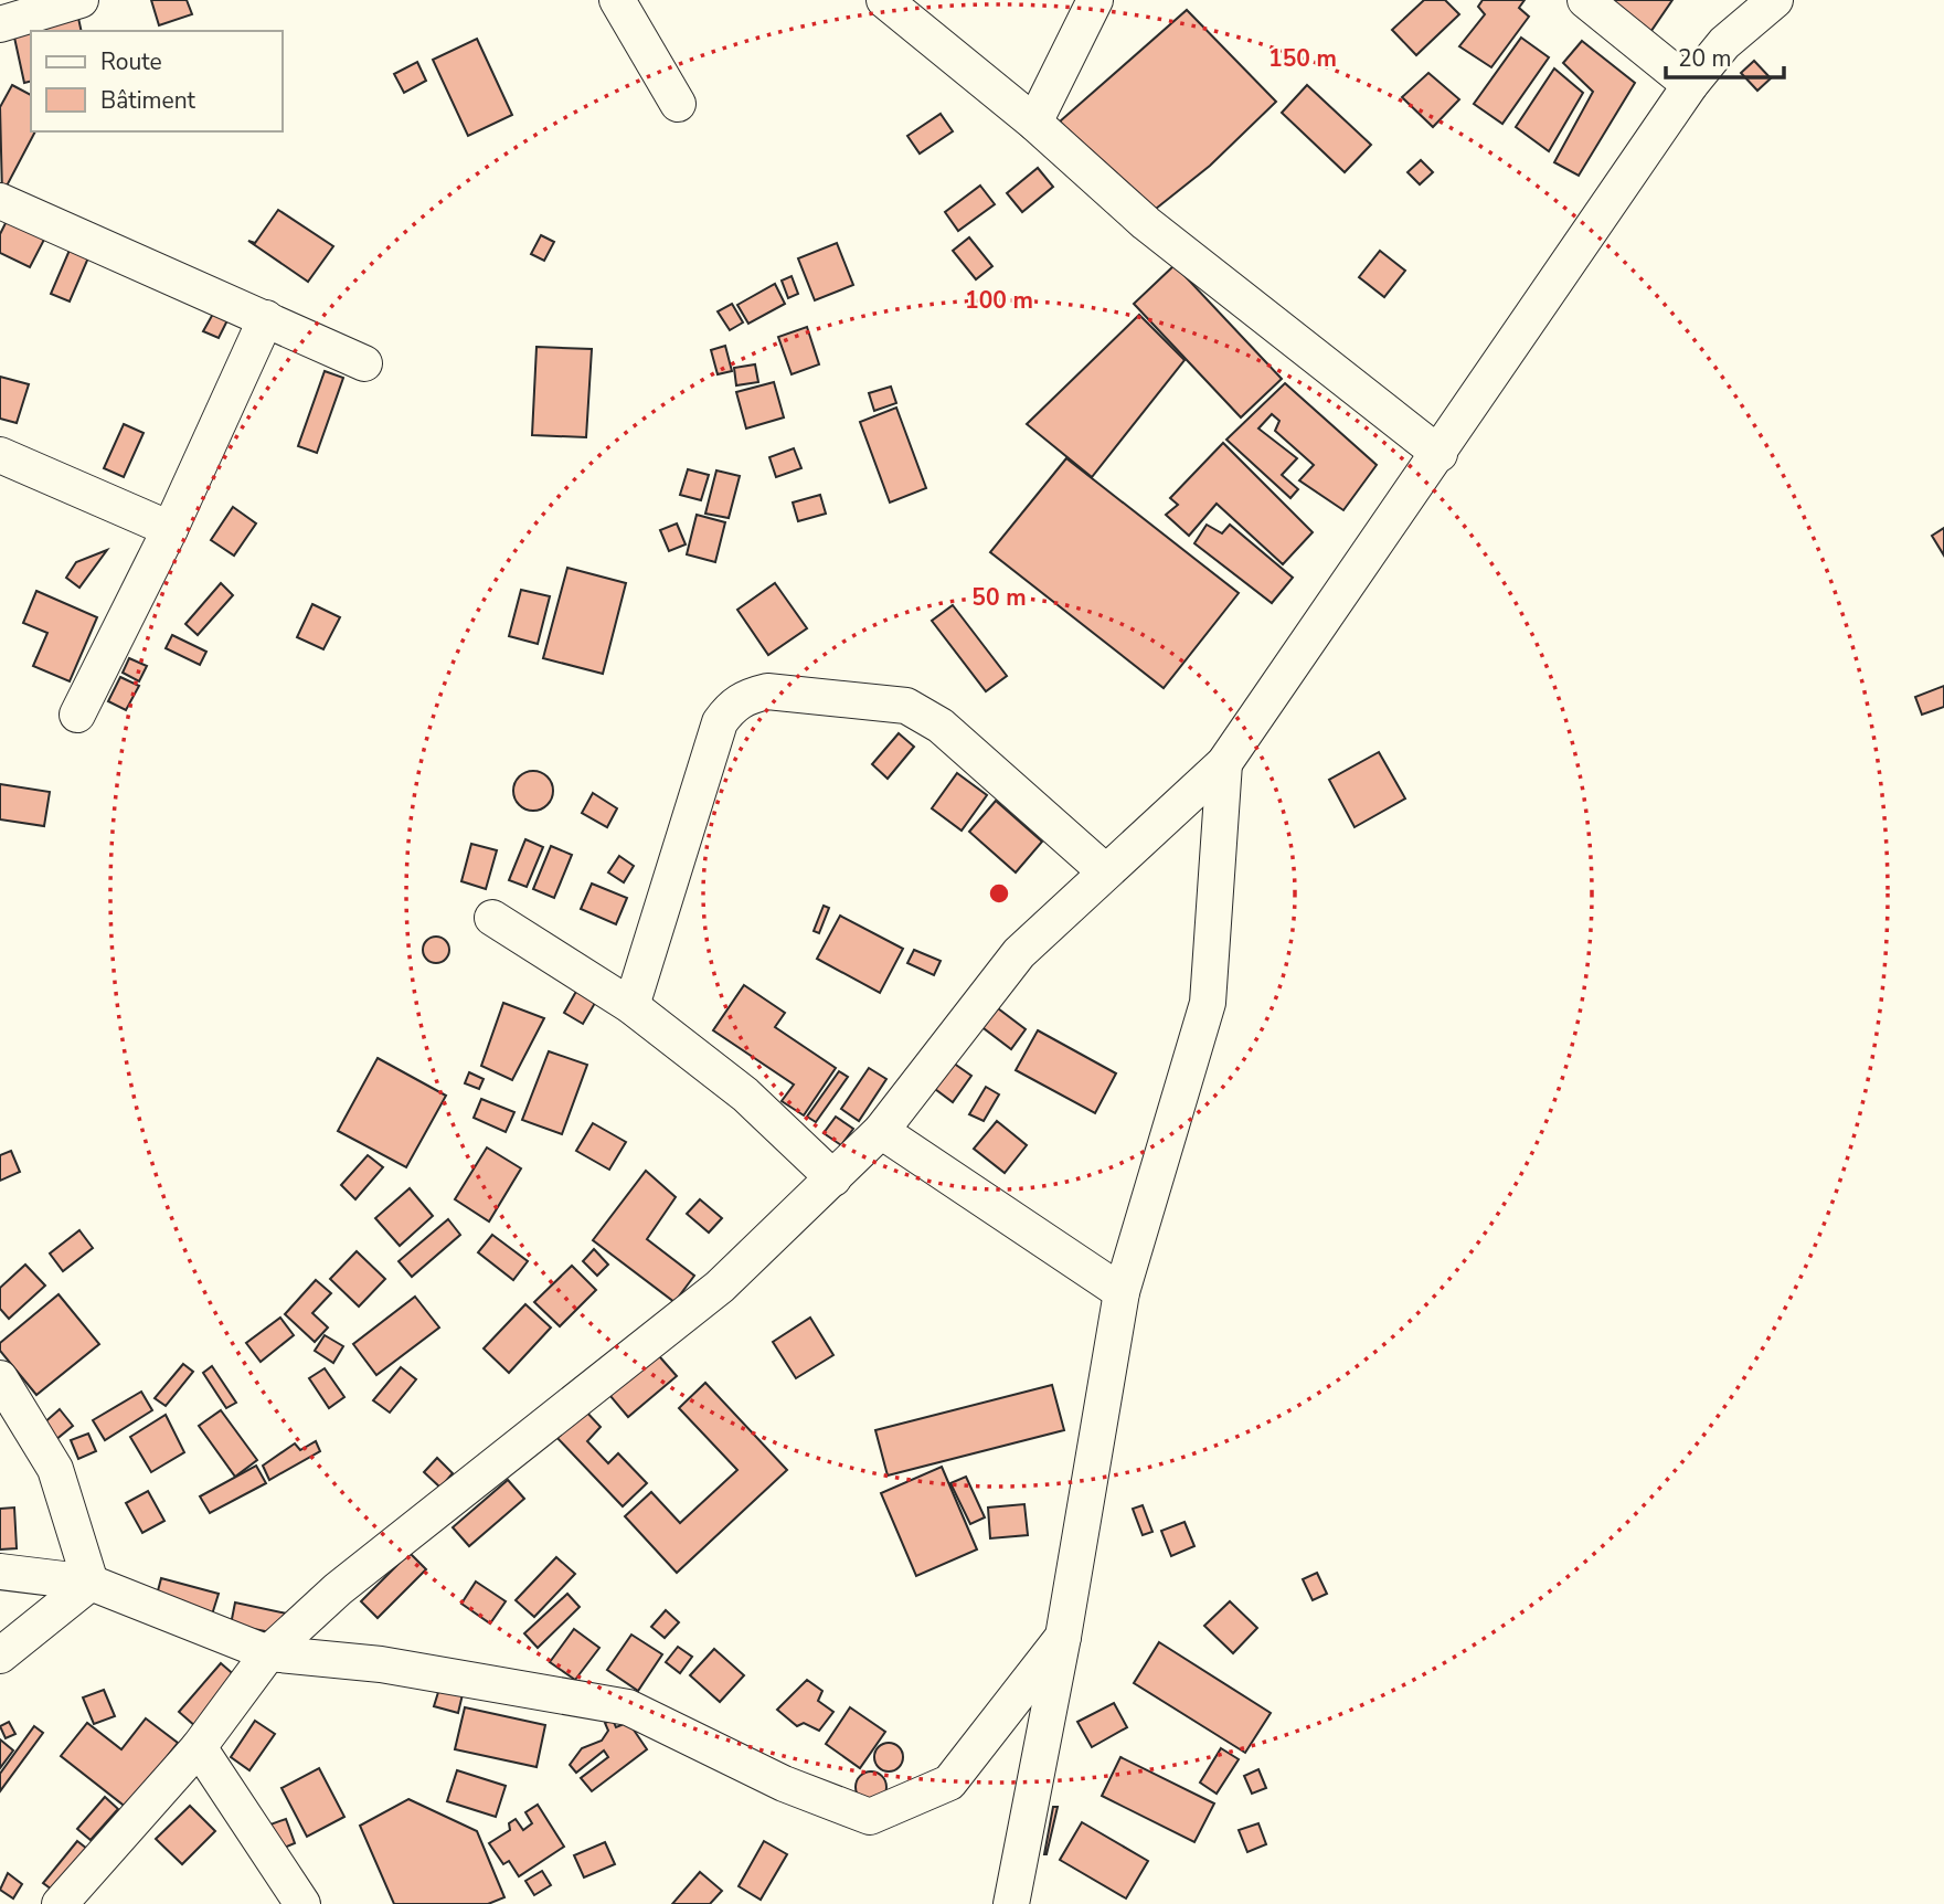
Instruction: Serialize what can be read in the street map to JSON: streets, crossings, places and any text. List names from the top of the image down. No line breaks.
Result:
{"legend":["Route","Bâtiment"],"scale_bar":"20 m","rings":["150 m","100 m","50 m"]}
